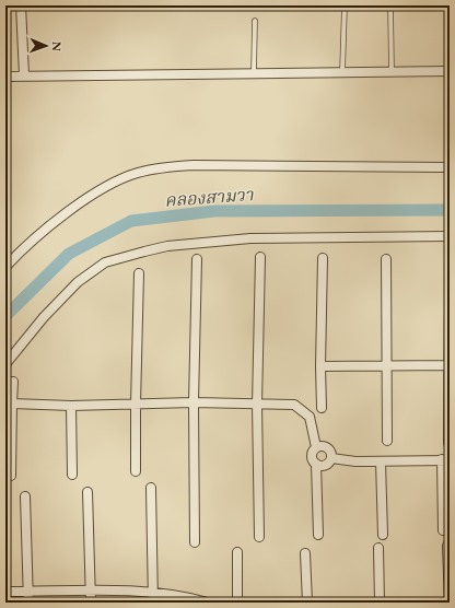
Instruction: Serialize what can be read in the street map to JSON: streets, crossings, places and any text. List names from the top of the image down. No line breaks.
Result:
{"water":["คลองสามวา"],"north":"right"}
